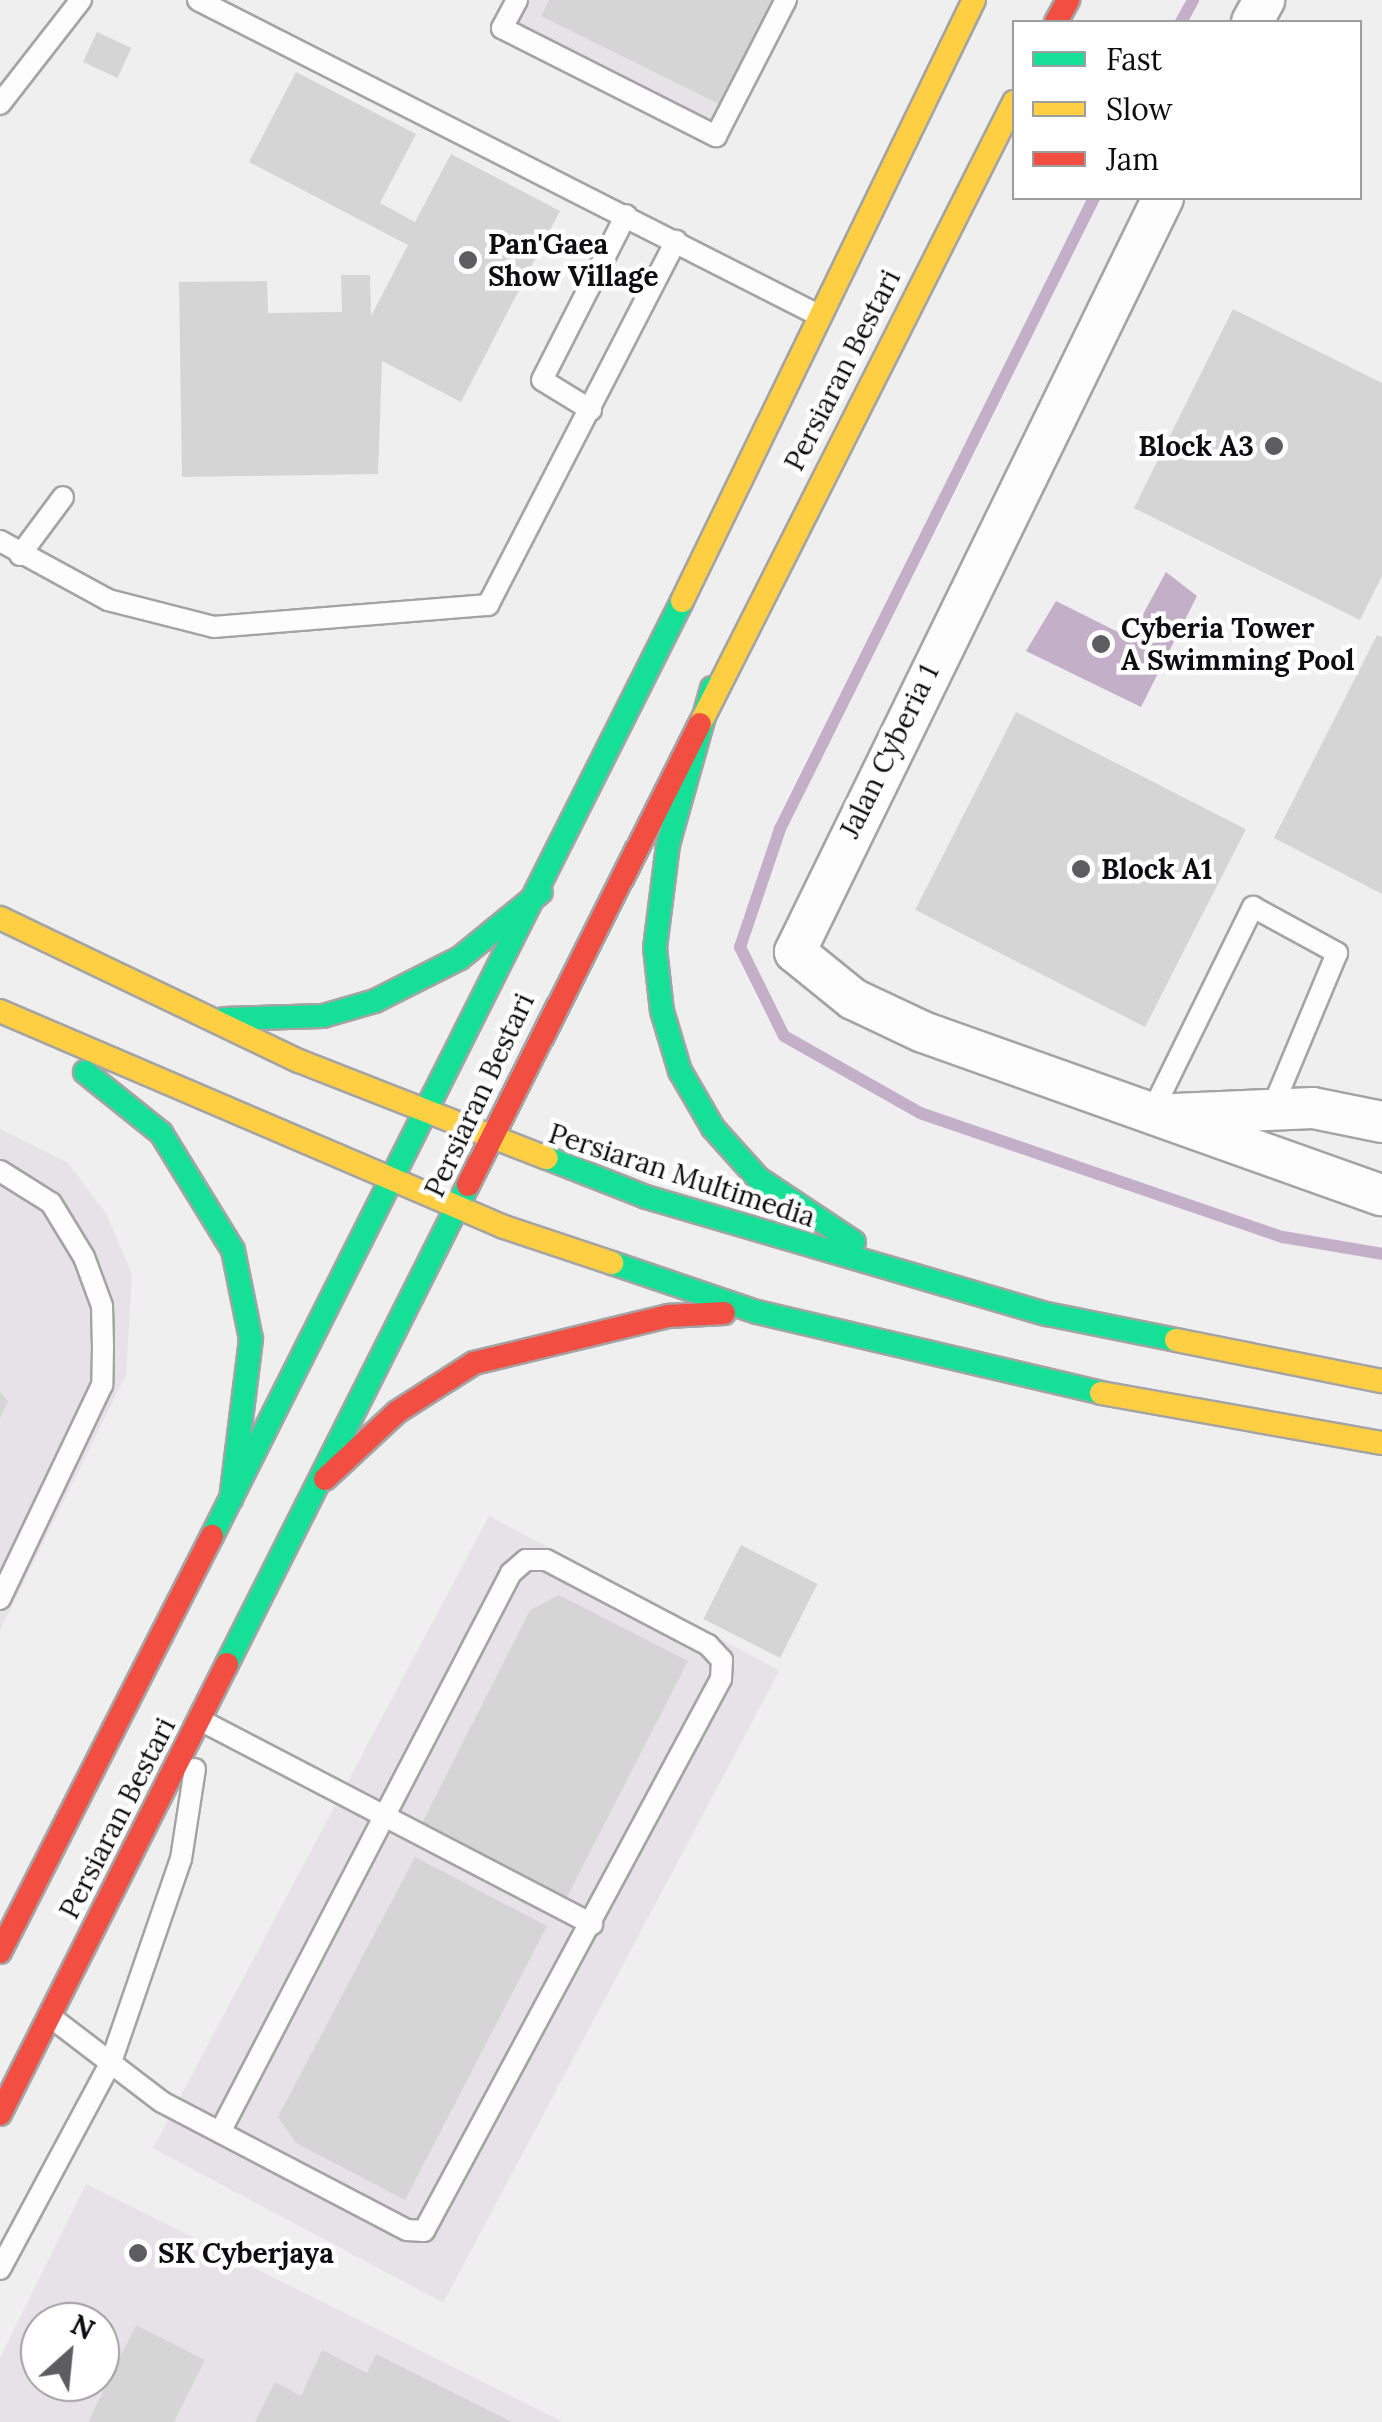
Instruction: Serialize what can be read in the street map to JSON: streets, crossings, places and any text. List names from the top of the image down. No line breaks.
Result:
{"streets":{"main road":["Persiaran Bestari","Persiaran Multimedia"],"street":["Jalan Cyberia 1"]},"crossings":[["Persiaran Bestari","Persiaran Multimedia"]],"places":["Pan'Gaea Show Village","Block A3","Cyberia Tower A Swimming Pool","Block A1","SK Cyberjaya"],"legend":["Fast","Slow","Jam"],"north":"top right"}
